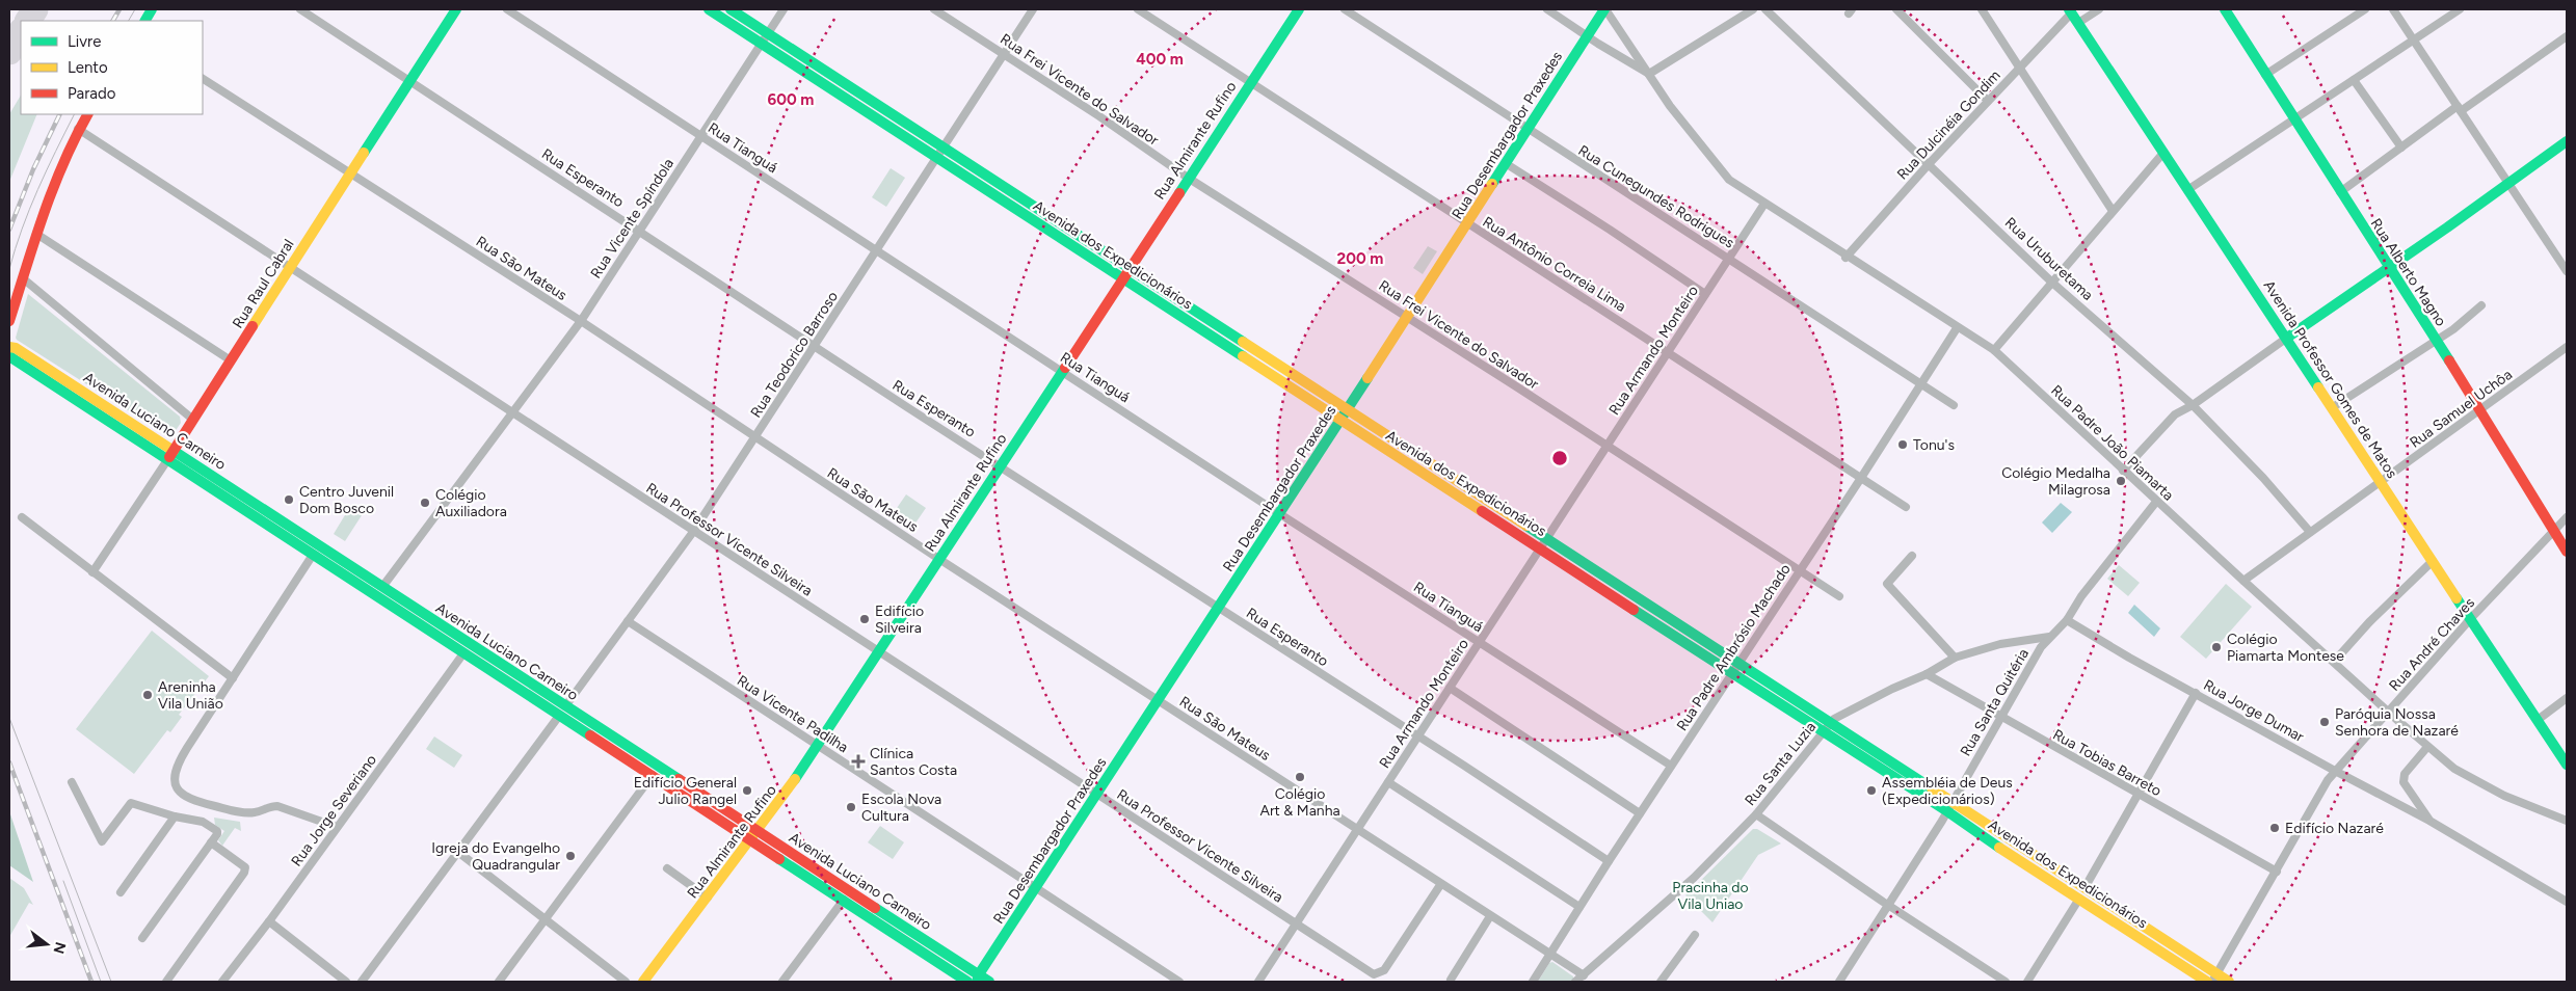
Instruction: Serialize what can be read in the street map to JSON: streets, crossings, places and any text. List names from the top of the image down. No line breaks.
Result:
{"streets":{"main road":["Rua Desembargador Praxedes","Rua Almirante Rufino","Avenida dos Expedicionários","Rua Alberto Magno","Rua Raul Cabral","Avenida Professor Gomes de Matos","Avenida Luciano Carneiro"],"street":["Rua Frei Vicente do Salvador","Rua Dulcinéia Gondim","Rua Tianguá","Rua Esperanto","Rua Cunegundes Rodrigues","Rua Vicente Spíndola","Rua Uruburetama","Rua Antônio Correia Lima","Rua São Mateus","Rua Armando Monteiro","Rua Teodorico Barroso","Rua Samuel Uchôa","Rua Padre João Piamarta","Rua Professor Vicente Silveira","Rua André Chaves","Rua Padre Ambrósio Machado","Rua Santa Quitéria","Rua Jorge Dumar","Rua Vicente Padilha","Rua Tobias Barreto","Rua Santa Luzia","Rua Jorge Severiano"]},"crossings":[["Rua Frei Vicente do Salvador","Rua Desembargador Praxedes"],["Rua Frei Vicente do Salvador","Rua Almirante Rufino"],["Rua Frei Vicente do Salvador","Rua Armando Monteiro"],["Rua Frei Vicente do Salvador","Rua Teodorico Barroso"],["Rua Frei Vicente do Salvador","Rua Padre Ambrósio Machado"],["Rua Dulcinéia Gondim","Rua Uruburetama"],["Rua Dulcinéia Gondim","Avenida Professor Gomes de Matos"],["Rua Dulcinéia Gondim","Rua Padre João Piamarta"],["Rua Desembargador Praxedes","Rua Tianguá"],["Rua Desembargador Praxedes","Rua Esperanto"],["Rua Desembargador Praxedes","Rua Cunegundes Rodrigues"],["Rua Desembargador Praxedes","Avenida dos Expedicionários"],["Rua Desembargador Praxedes","Rua Antônio Correia Lima"],["Rua Desembargador Praxedes","Rua São Mateus"],["Rua Desembargador Praxedes","Avenida Luciano Carneiro"],["Rua Desembargador Praxedes","Rua Padre João Piamarta"],["Rua Desembargador Praxedes","Rua Professor Vicente Silveira"],["Rua Desembargador Praxedes","Rua Vicente Padilha"],["Rua Almirante Rufino","Rua Tianguá"],["Rua Almirante Rufino","Rua Esperanto"],["Rua Almirante Rufino","Avenida dos Expedicionários"],["Rua Almirante Rufino","Rua Antônio Correia Lima"],["Rua Almirante Rufino","Rua São Mateus"],["Rua Almirante Rufino","Avenida Luciano Carneiro"],["Rua Almirante Rufino","Rua Professor Vicente Silveira"],["Rua Almirante Rufino","Rua Vicente Padilha"],["Rua Tianguá","Rua Vicente Spíndola"],["Rua Tianguá","Rua Armando Monteiro"],["Rua Tianguá","Rua Teodorico Barroso"],["Rua Tianguá","Rua Padre Ambrósio Machado"],["Rua Esperanto","Rua Vicente Spíndola"],["Rua Esperanto","Rua Raul Cabral"],["Rua Esperanto","Rua Armando Monteiro"],["Rua Esperanto","Rua Teodorico Barroso"],["Rua Esperanto","Rua Padre Ambrósio Machado"],["Rua Cunegundes Rodrigues","Rua Armando Monteiro"],["Rua Cunegundes Rodrigues","Rua Padre Ambrósio Machado"],["Rua Vicente Spíndola","Avenida dos Expedicionários"],["Rua Vicente Spíndola","Rua São Mateus"],["Rua Vicente Spíndola","Avenida Luciano Carneiro"],["Rua Vicente Spíndola","Rua Professor Vicente Silveira"],["Avenida dos Expedicionários","Rua Armando Monteiro"],["Avenida dos Expedicionários","Rua Teodorico Barroso"],["Avenida dos Expedicionários","Rua André Chaves"],["Avenida dos Expedicionários","Rua Padre Ambrósio Machado"],["Avenida dos Expedicionários","Rua Santa Quitéria"],["Avenida dos Expedicionários","Rua Santa Luzia"],["Rua Uruburetama","Rua Samuel Uchôa"],["Rua Antônio Correia Lima","Rua Armando Monteiro"],["Rua Antônio Correia Lima","Rua Padre Ambrósio Machado"],["Rua São Mateus","Rua Raul Cabral"],["Rua São Mateus","Rua Armando Monteiro"],["Rua São Mateus","Rua Teodorico Barroso"],["Rua São Mateus","Rua Professor Vicente Silveira"],["Rua São Mateus","Rua Padre Ambrósio Machado"],["Rua São Mateus","Rua Santa Luzia"],["Rua Alberto Magno","Rua Samuel Uchôa"],["Rua Alberto Magno","Rua André Chaves"],["Rua Raul Cabral","Avenida Luciano Carneiro"],["Rua Raul Cabral","Rua Professor Vicente Silveira"],["Rua Armando Monteiro","Rua Padre João Piamarta"],["Rua Armando Monteiro","Rua Professor Vicente Silveira"],["Rua Teodorico Barroso","Avenida Luciano Carneiro"],["Rua Teodorico Barroso","Rua Professor Vicente Silveira"],["Rua Teodorico Barroso","Rua Vicente Padilha"],["Avenida Professor Gomes de Matos","Rua Samuel Uchôa"],["Avenida Professor Gomes de Matos","Rua André Chaves"],["Rua Samuel Uchôa","Rua Padre João Piamarta"],["Avenida Luciano Carneiro","Rua Jorge Severiano"],["Rua Padre João Piamarta","Rua André Chaves"],["Rua Padre João Piamarta","Rua Padre Ambrósio Machado"],["Rua Padre João Piamarta","Rua Santa Quitéria"],["Rua Padre João Piamarta","Rua Jorge Dumar"],["Rua André Chaves","Rua Jorge Dumar"],["Rua André Chaves","Rua Tobias Barreto"],["Rua Santa Quitéria","Rua Jorge Dumar"],["Rua Santa Quitéria","Rua Tobias Barreto"],["Rua Santa Quitéria","Rua Santa Luzia"],["Rua Tobias Barreto","Rua Santa Luzia"]],"parks":["Pracinha do Vila Uniao"],"places":{"other":["Tonu's","Colégio Medalha Milagrosa","Centro Juvenil Dom Bosco","Colégio Auxiliadora","Edifício Silveira","Colégio Piamarta Montese","Areninha Vila União","Paróquia Nossa Senhora de Nazaré","Colégio Art & Manha","Edifício General Julio Rangel","Assembléia de Deus (Expedicionários)","Escola Nova Cultura","Edifício Nazaré","Igreja do Evangelho Quadrangular"],"health":["Clínica Santos Costa"]},"legend":["Livre","Lento","Parado"],"north":"right","rings":["400 m","600 m","200 m"]}
